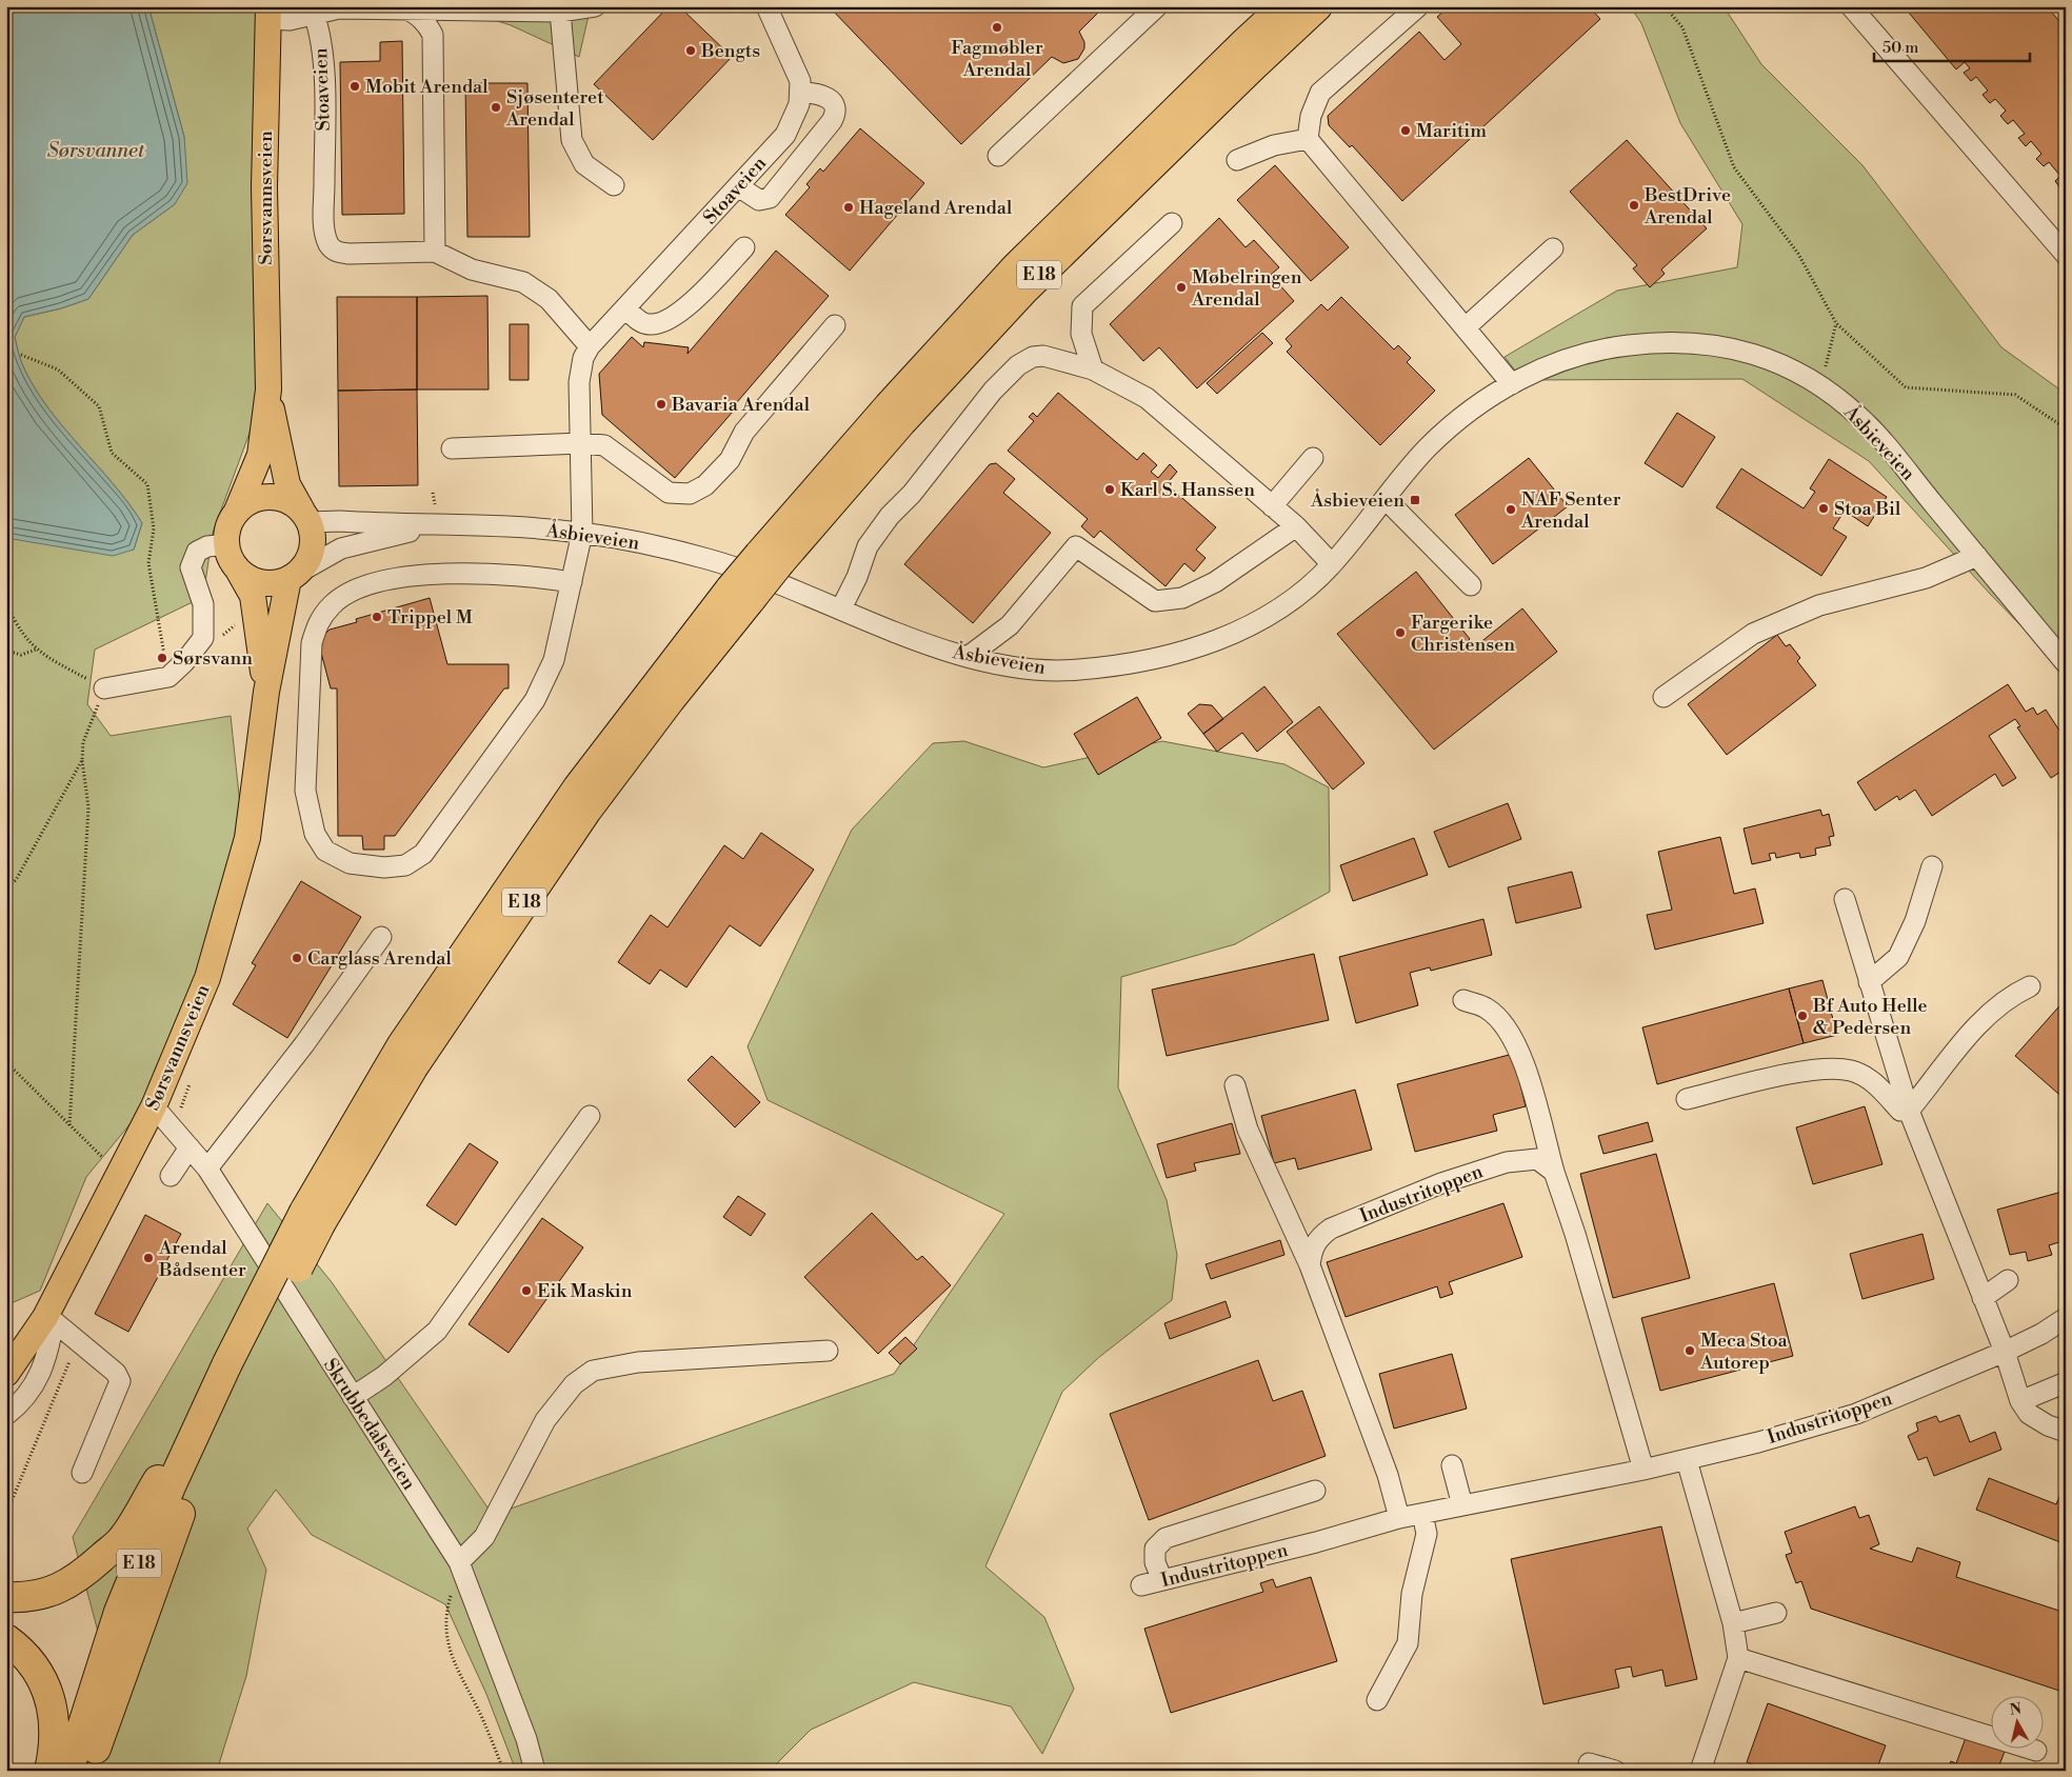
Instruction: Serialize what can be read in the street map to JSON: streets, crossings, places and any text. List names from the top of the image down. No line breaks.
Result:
{"streets":{"highway":["E 18"],"main road":["Sørsvannsveien"],"street":["Stoaveien","Åsbieveien","Industritoppen","Skrubbedalsveien"]},"crossings":[["Stoaveien","Åsbieveien"],["Sørsvannsveien","Åsbieveien"],["Sørsvannsveien","Skrubbedalsveien"]],"water":["Sørsvannet"],"places":{"other":["Fagmøbler Arendal","Bengts","Mobit Arendal","Sjøsenteret Arendal","Maritim","BestDrive Arendal","Hageland Arendal","Møbelringen Arendal","Bavaria Arendal","Karl S. Hanssen","Stoa Bil","NAF Senter Arendal","Trippel M","Fargerike Christensen","Sørsvann","Carglass Arendal","Bf Auto Helle & Pedersen","Arendal Bådsenter","Eik Maskin","Meca Stoa Autorep"],"transit":["Åsbieveien"]},"scale_bar":"50 m","north":"top"}
